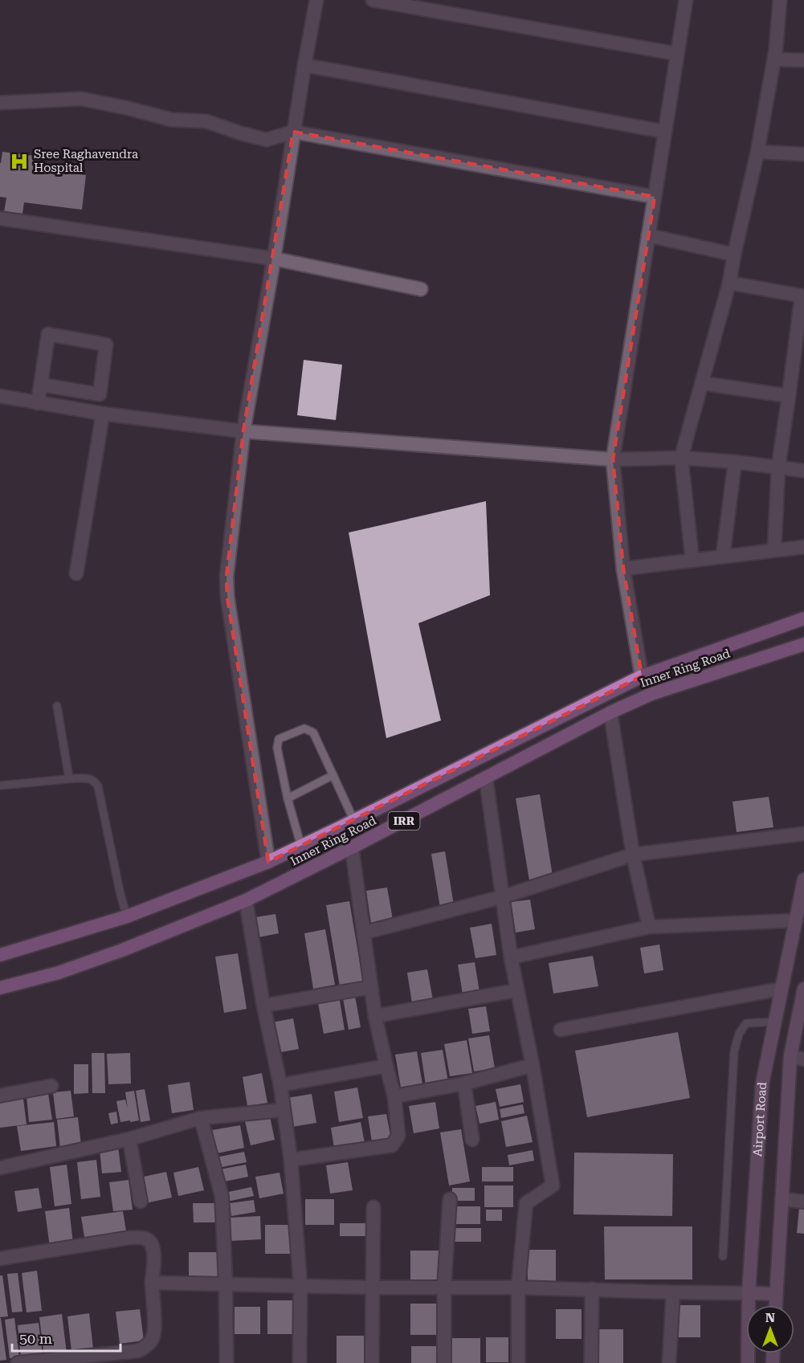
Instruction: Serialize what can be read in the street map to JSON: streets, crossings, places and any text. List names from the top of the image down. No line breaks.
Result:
{"streets":{"highway":["Inner Ring Road","IRR"],"main road":["Airport Road"]},"places":{"hospital":["Sree Raghavendra Hospital"]},"scale_bar":"50 m","north":"top"}
